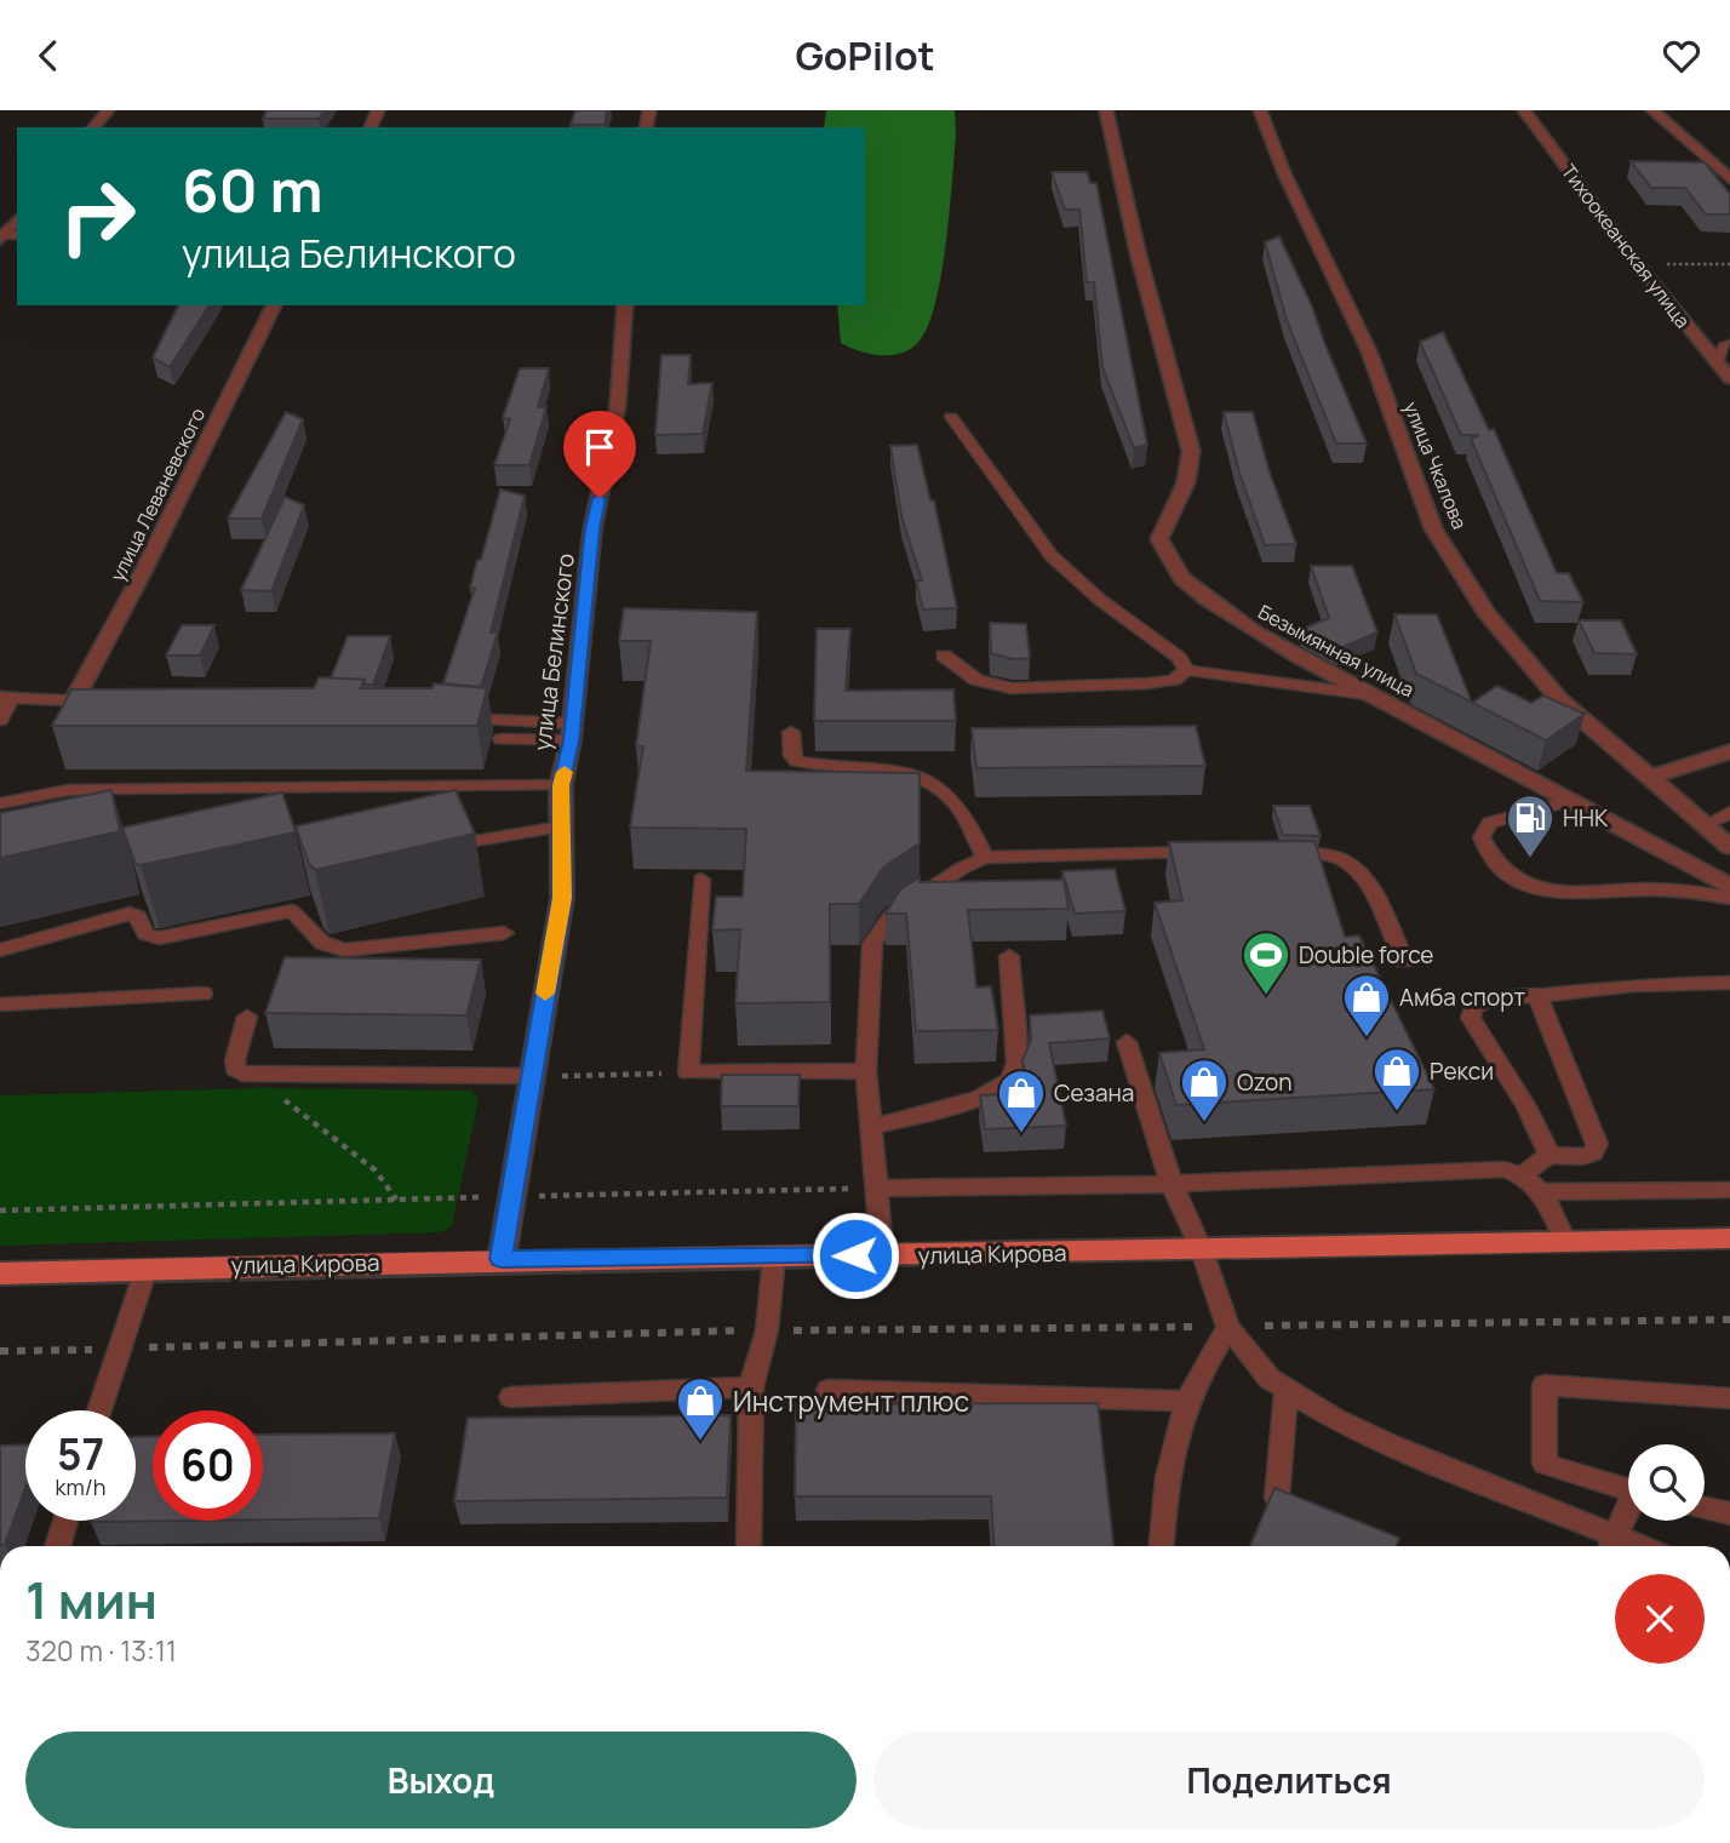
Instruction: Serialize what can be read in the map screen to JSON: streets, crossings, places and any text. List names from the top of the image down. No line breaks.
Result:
{"streets":{"main road":["улица Кирова"],"street":["Тихоокеанская улица","улица Чкалова","улица Леваневского","Безымянная улица","улица Белинского"]},"crossings":[["улица Белинского","улица Кирова"]],"places":{"fuel station":["ННК"],"sports":["Double force"],"shop":["Амба спорт","Рекси","Ozon","Сезана","Инструмент плюс"]},"page":{"header":"GoPilot","turn":["60 m","улица Белинского"],"speed":"57 km/h","limit":"60","heading":["1 мин","320 m · 13:11"],"buttons":["Выход","Поделиться"]}}
